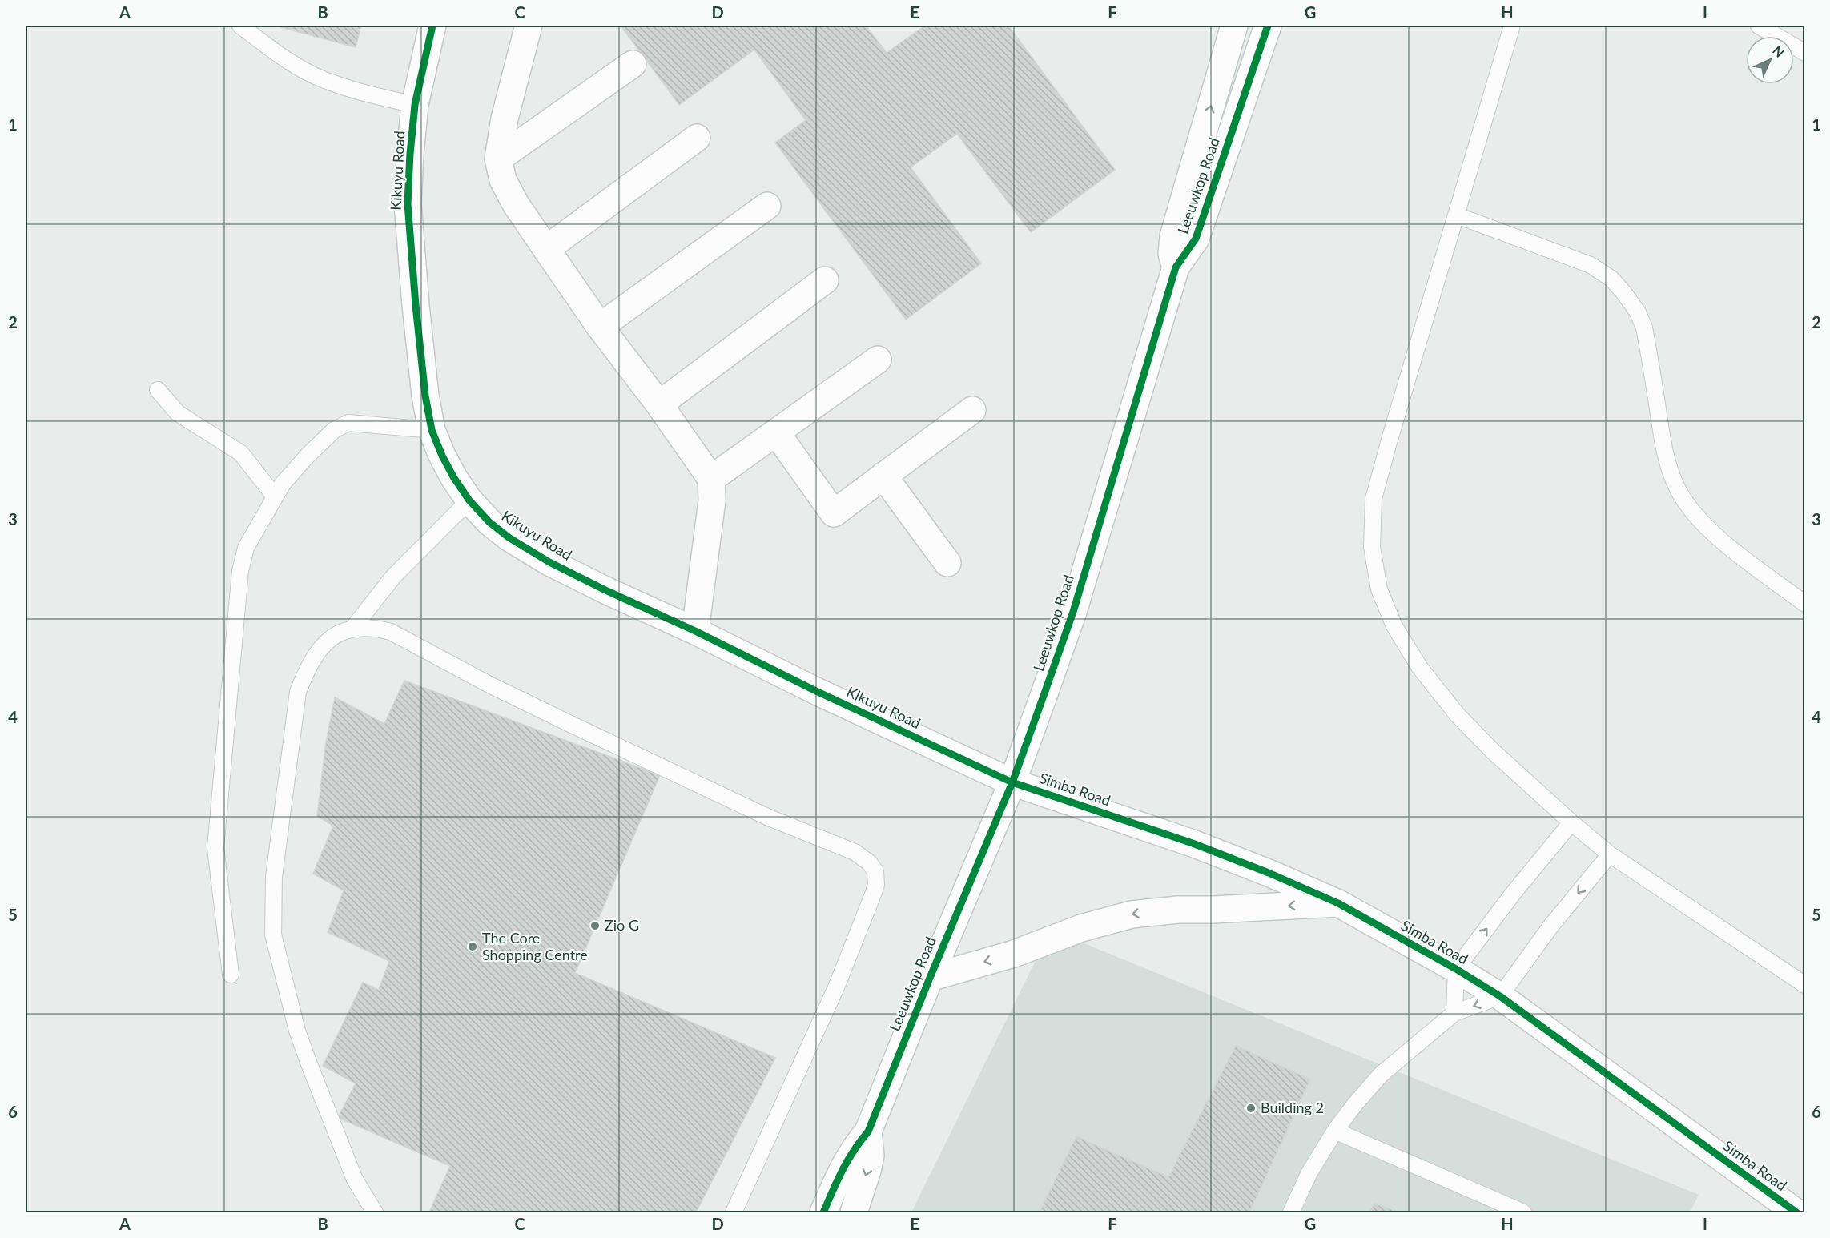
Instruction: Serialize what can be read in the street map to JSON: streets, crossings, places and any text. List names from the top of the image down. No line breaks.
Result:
{"streets":{"street":["Kikuyu Road","Leeuwkop Road","Simba Road"]},"crossings":[["Kikuyu Road","Leeuwkop Road"],["Kikuyu Road","Simba Road"],["Leeuwkop Road","Simba Road"]],"places":["Zio G","The Core Shopping Centre","Building 2"],"north":"top right","grid":{"columns":["A","B","C","D","E","F","G","H","I"],"rows":["1","2","3","4","5","6"]}}
